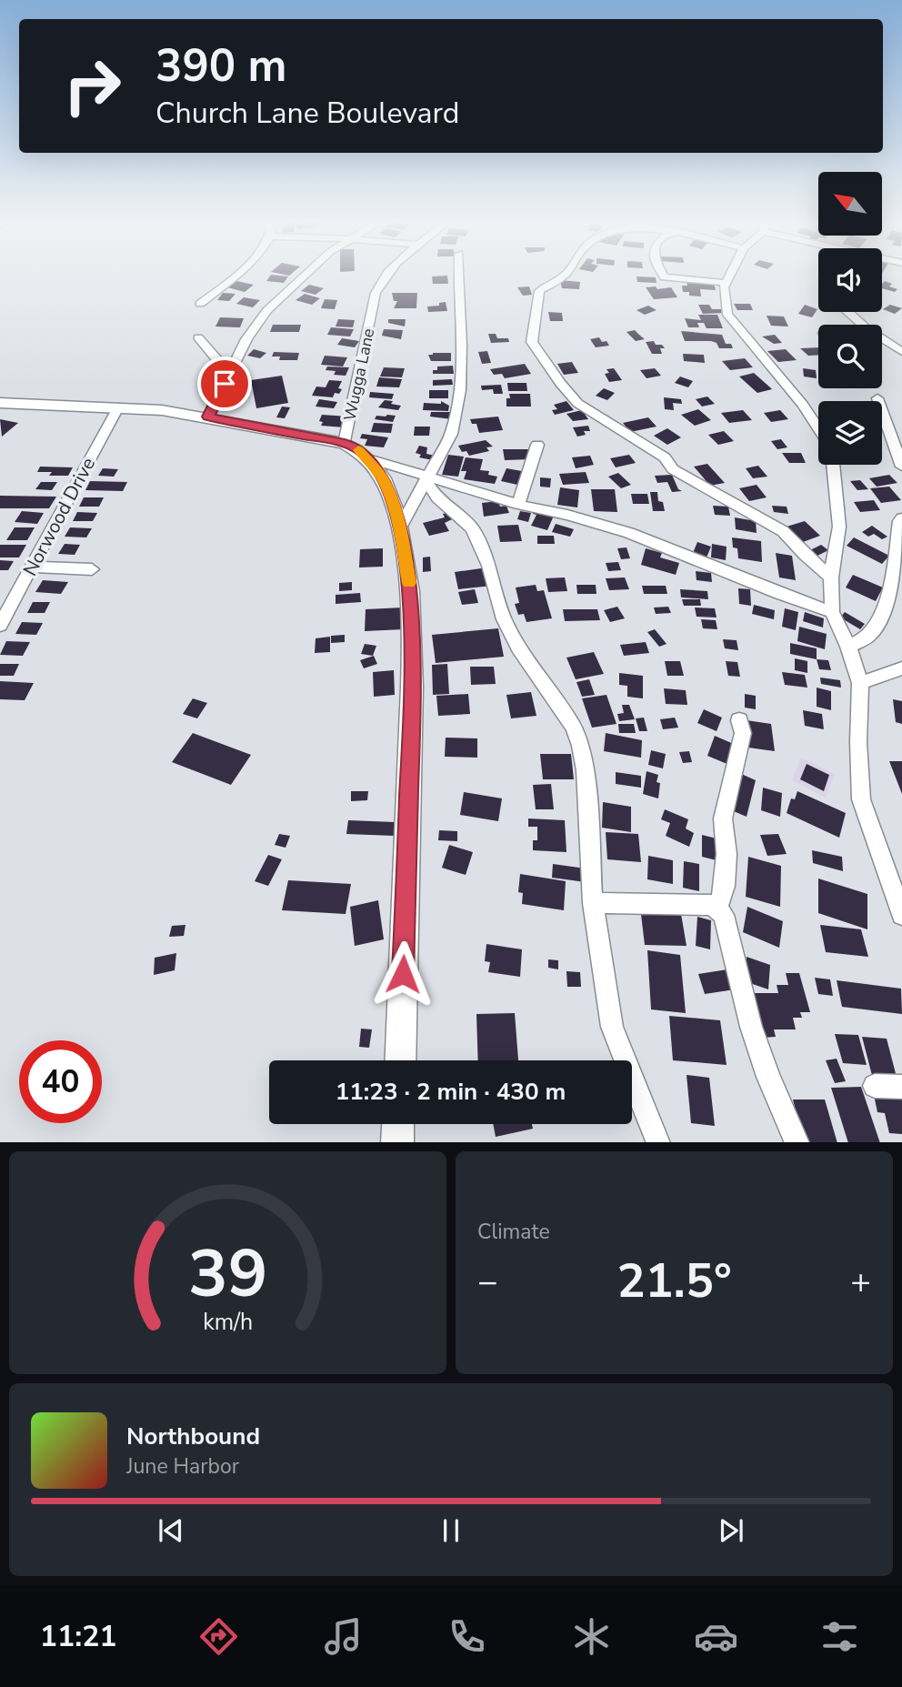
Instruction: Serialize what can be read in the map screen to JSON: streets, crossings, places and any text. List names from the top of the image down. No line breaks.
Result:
{"streets":{"street":["Wugga Lane","Norwood Drive"]},"north":"top left","page":{"turn":["390 m","Church Lane Boulevard"],"limit":"40","trip":"11:23 · 2 min · 430 m","tile":"Climate","heat":["−","21.5°","+"],"song":["Northbound","June Harbor"],"tabs":"11:21","gauge":["39","km/h"]}}
